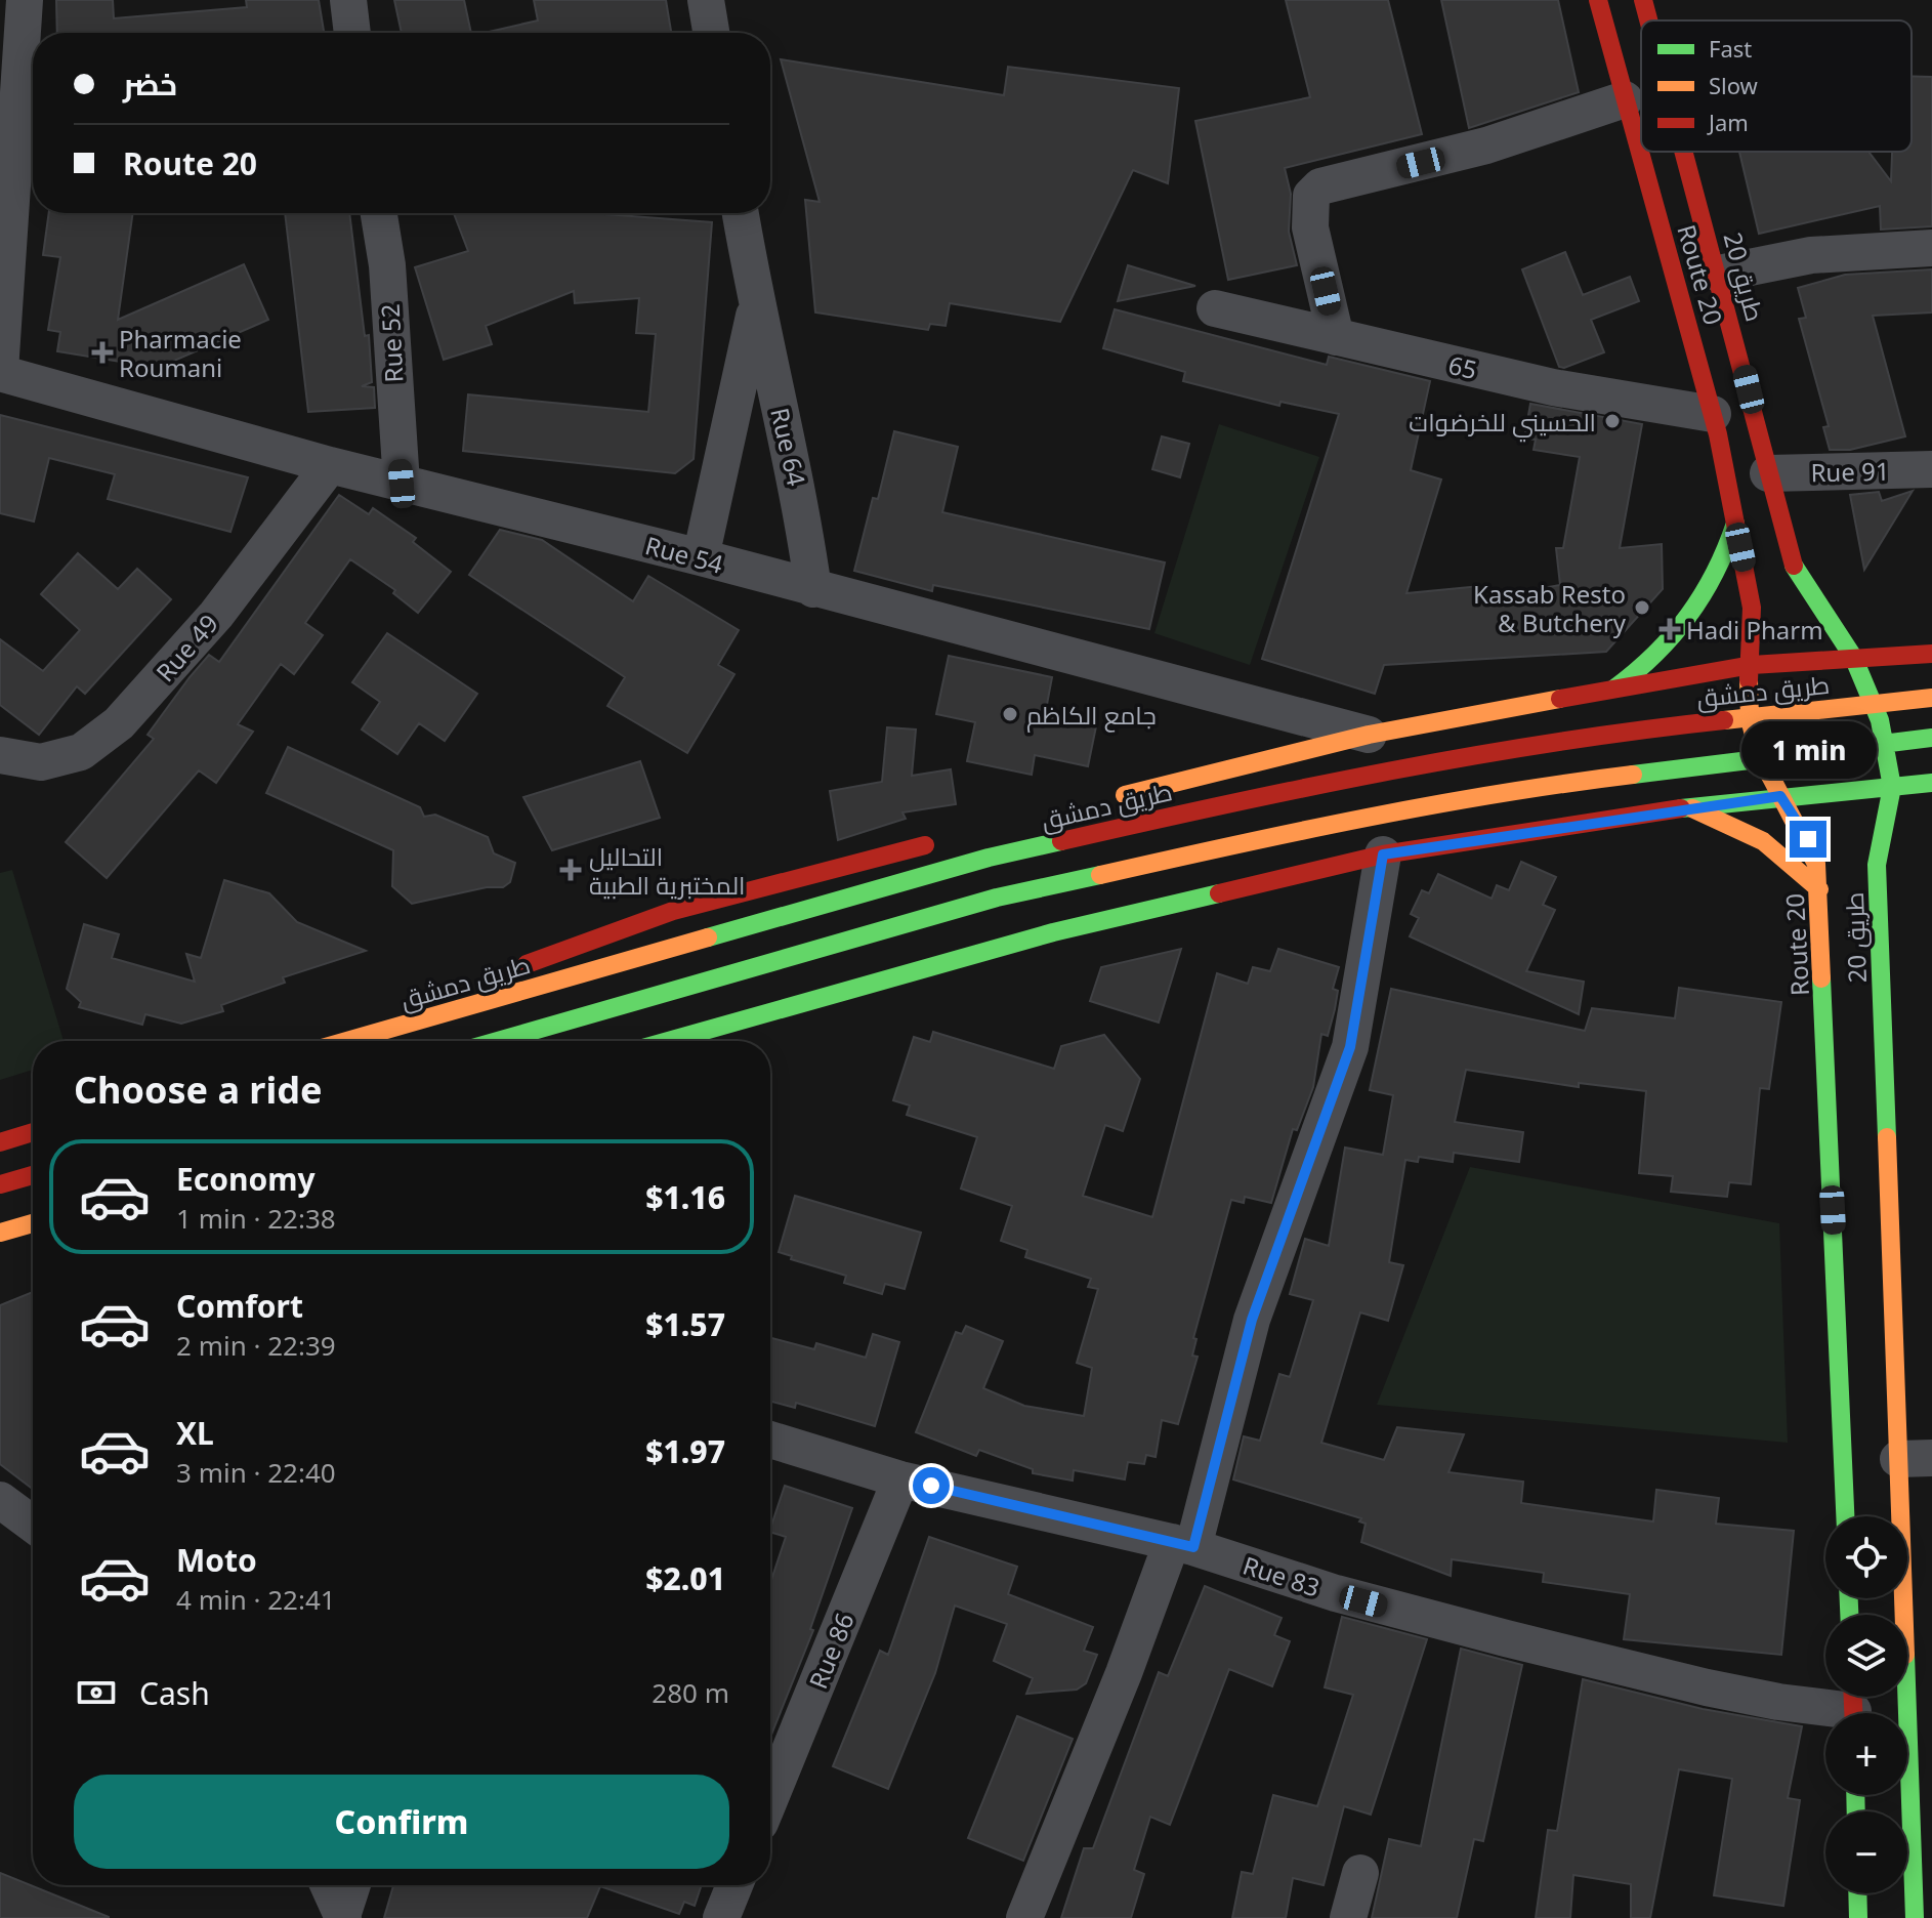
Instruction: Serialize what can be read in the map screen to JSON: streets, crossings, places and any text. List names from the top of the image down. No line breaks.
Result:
{"streets":{"main road":["Route 20","طريق 20","طريق دمشق"],"street":["Rue 52","65","Rue 64","Rue 91","Rue 54","Rue 49","Rue 83","Rue 86"]},"crossings":[["Route 20","65"],["طريق 20","Rue 91"],["Rue 52","Rue 54"],["Rue 64","Rue 54"],["Rue 54","Rue 49"],["Rue 83","Rue 86"]],"places":{"health":["Pharmacie Roumani","Hadi Pharm","التحاليل المختبرية الطبية"],"other":["الحسيني للخرضوات","Kassab Resto & Butchery","جامع الكاظم"]},"legend":["Fast","Slow","Jam"],"page":{"banner":["خضر","Route 20"],"bubble":"1 min","heading":"Choose a ride","list":[{"name":"Economy","note":"1 min · 22:38","value":"$1.16"},{"name":"Comfort","note":"2 min · 22:39","value":"$1.57"},{"name":"XL","note":"3 min · 22:40","value":"$1.97"},{"name":"Moto","note":"4 min · 22:41","value":"$2.01"}],"map_buttons":["+","−"],"pay":["Cash","280 m"],"buttons":"Confirm"}}
